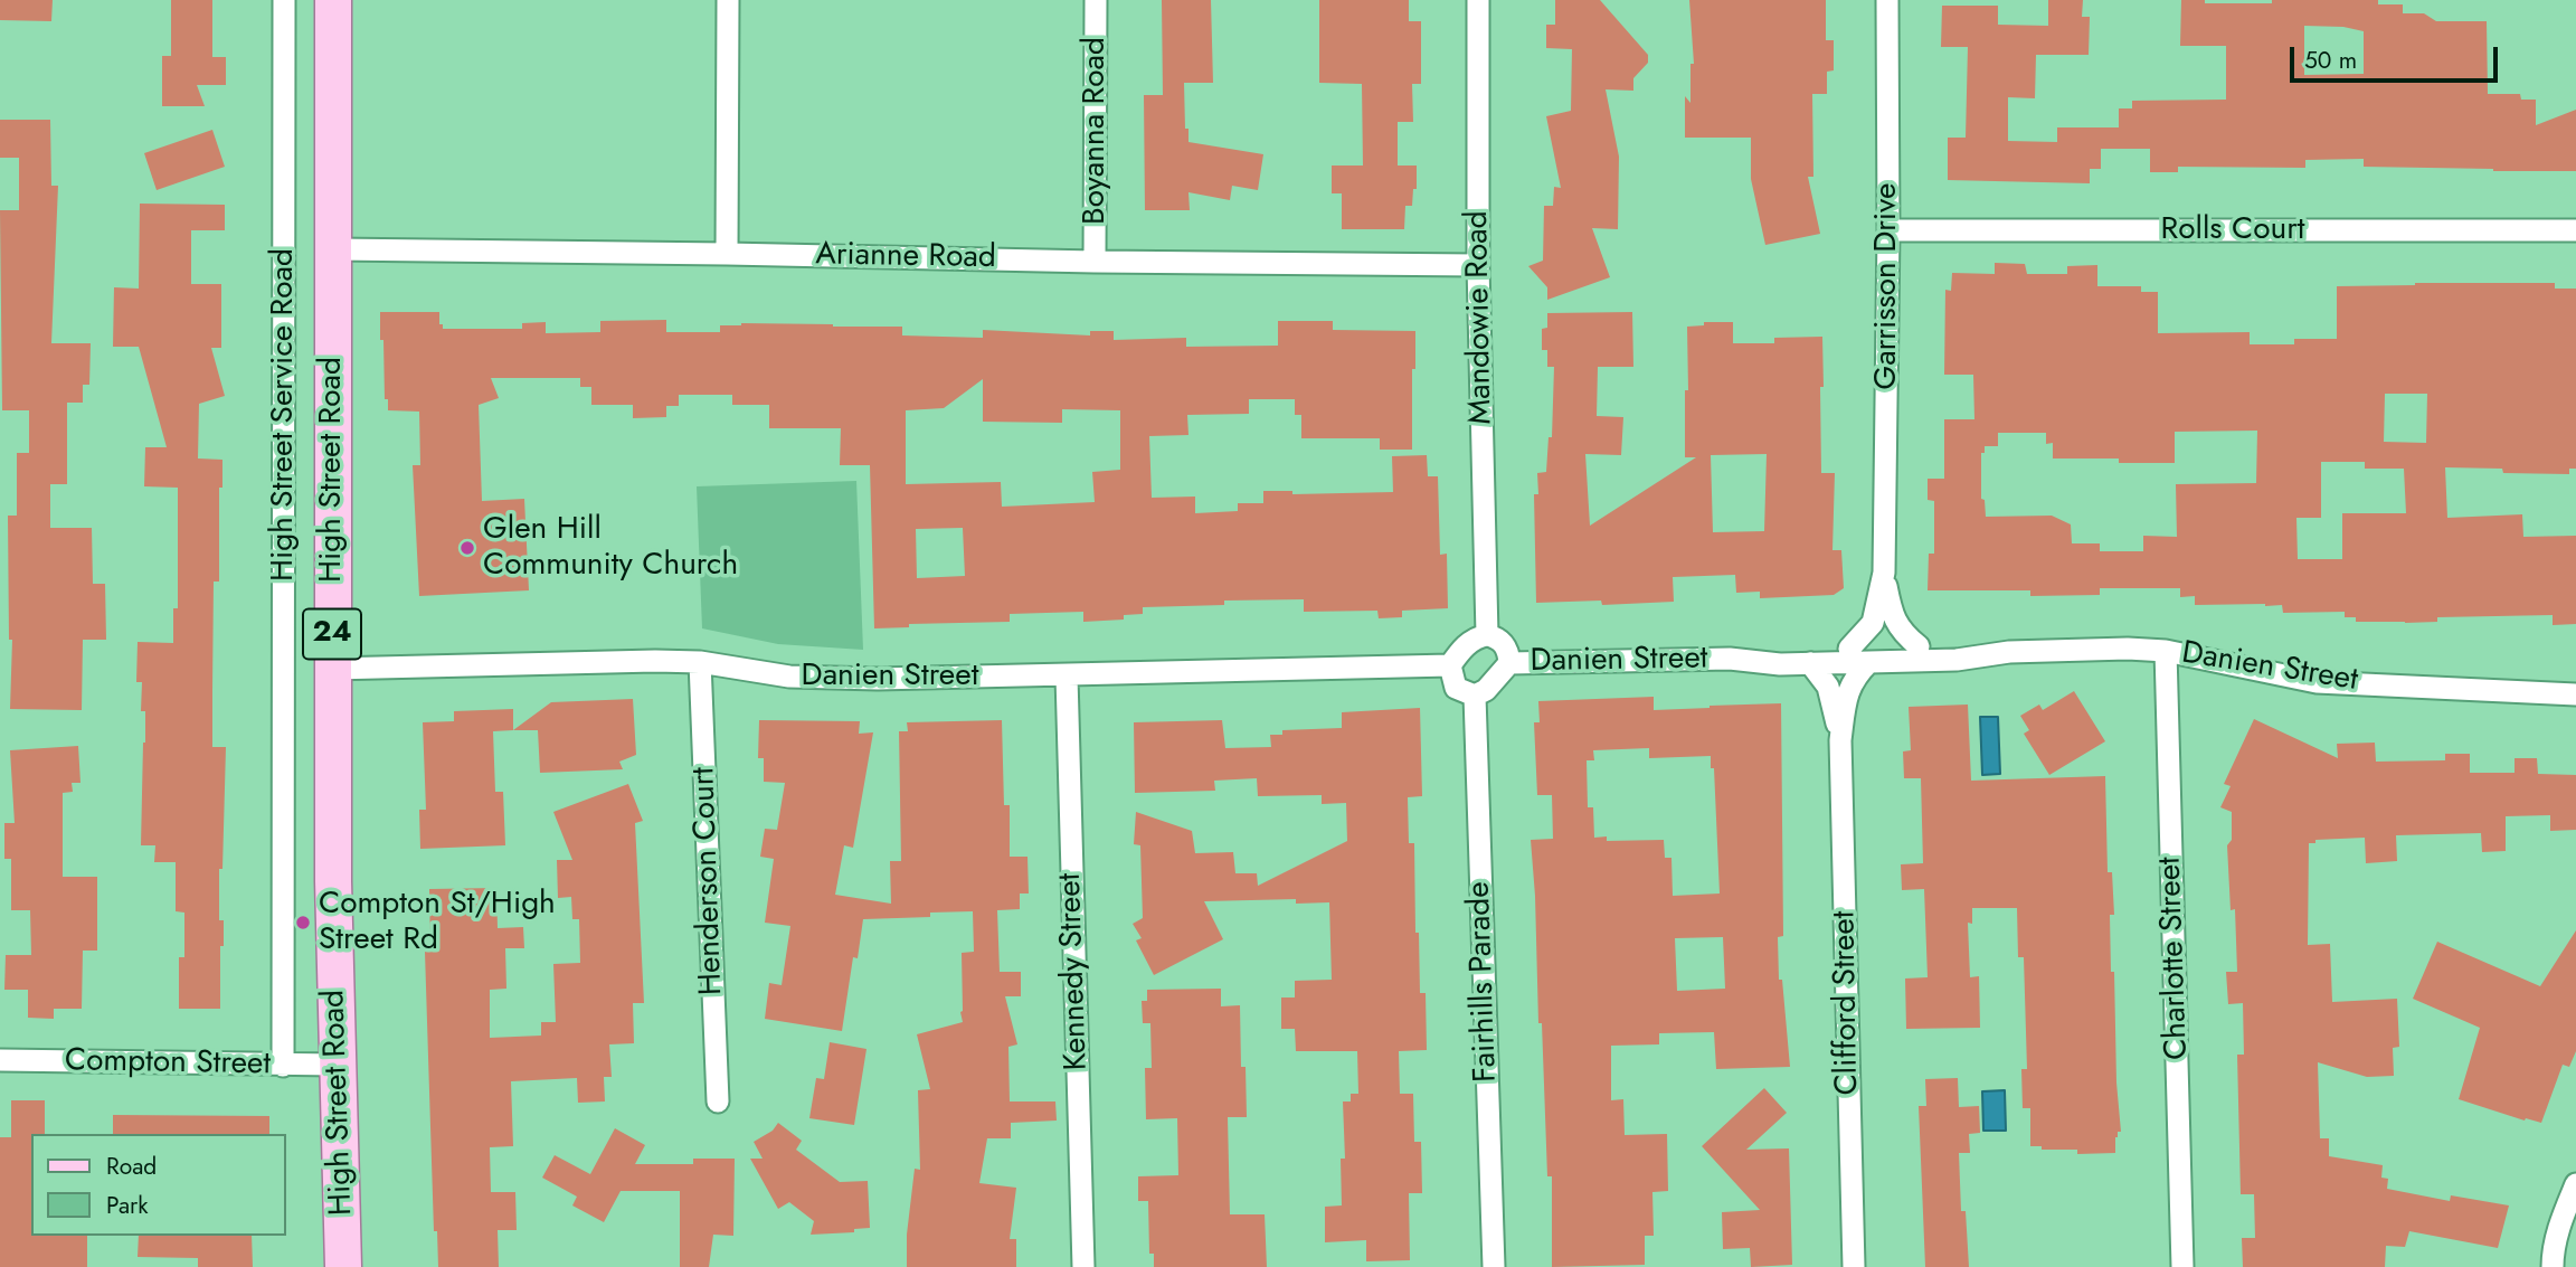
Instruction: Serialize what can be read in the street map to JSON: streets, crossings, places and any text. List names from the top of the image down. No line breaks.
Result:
{"streets":{"main road":["High Street Road","24"],"street":["Boyanna Road","Rolls Court","Arianne Road","Garrisson Drive","Mandowie Road","High Street Service Road","Danien Street","Henderson Court","Charlotte Street","Kennedy Street","Fairhills Parade","Clifford Street","Compton Street"]},"crossings":[["Boyanna Road","Arianne Road"],["Rolls Court","Garrisson Drive"],["Arianne Road","Mandowie Road"],["Arianne Road","High Street Road"],["Garrisson Drive","Danien Street"],["Mandowie Road","Danien Street"],["Mandowie Road","Fairhills Parade"],["High Street Service Road","Compton Street"],["High Street Road","Danien Street"],["High Street Road","Compton Street"],["Danien Street","Henderson Court"],["Danien Street","Charlotte Street"],["Danien Street","Kennedy Street"],["Danien Street","Fairhills Parade"],["Danien Street","Clifford Street"]],"places":["Glen Hill Community Church","Compton St/High Street Rd"],"legend":["Road","Park"],"scale_bar":"50 m"}
